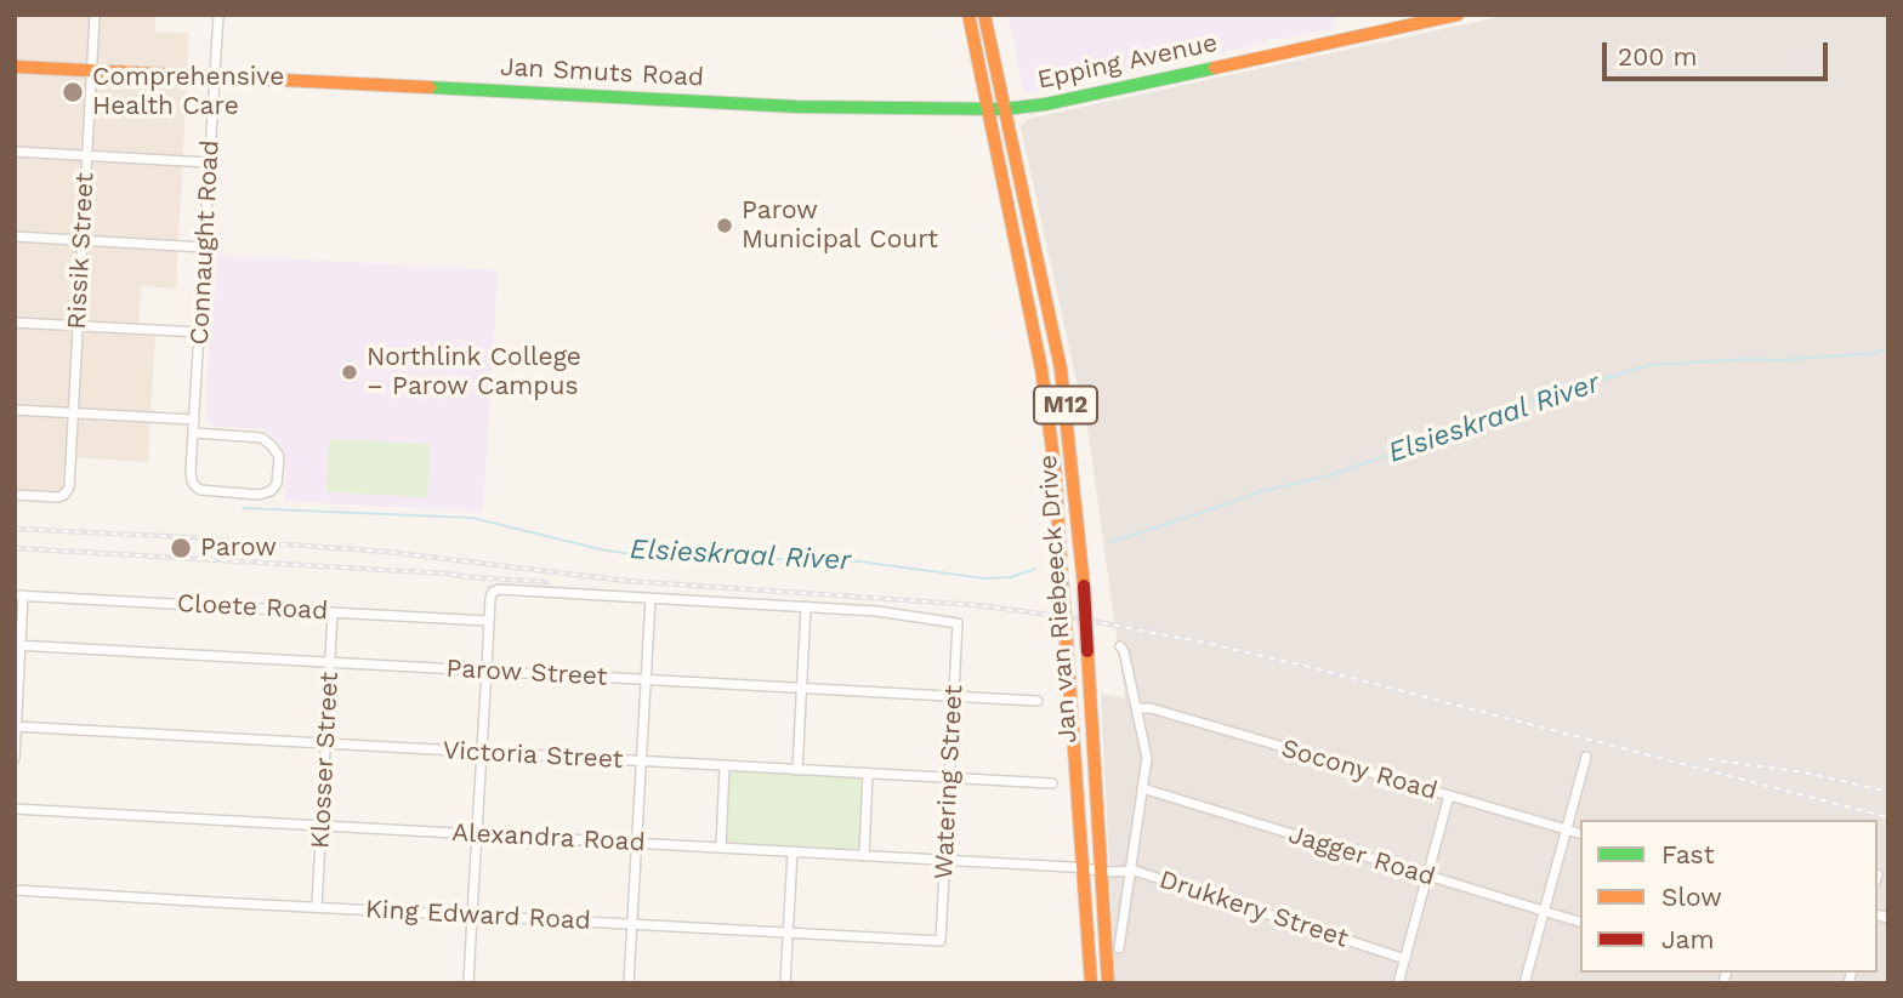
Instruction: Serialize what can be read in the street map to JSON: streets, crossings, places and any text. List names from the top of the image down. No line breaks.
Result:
{"streets":{"main road":["Epping Avenue","Jan Smuts Road","M12","Jan van Riebeeck Drive"],"street":["Connaught Road","Rissik Street","Cloete Road","Parow Street","Victoria Street","Klosser Street","Socony Road","Watering Street","Alexandra Road","Jagger Road","Drukkery Street","King Edward Road"]},"crossings":[["Epping Avenue","Jan Smuts Road"],["Epping Avenue","Jan van Riebeeck Drive"],["Jan Smuts Road","Connaught Road"],["Jan Smuts Road","Rissik Street"],["Jan Smuts Road","Jan van Riebeeck Drive"],["Jan van Riebeeck Drive","Alexandra Road"],["Jan van Riebeeck Drive","Drukkery Street"],["Cloete Road","Klosser Street"],["Parow Street","Klosser Street"],["Parow Street","Watering Street"],["Victoria Street","Klosser Street"],["Victoria Street","Watering Street"],["Klosser Street","Alexandra Road"],["Klosser Street","King Edward Road"],["Watering Street","Alexandra Road"],["Watering Street","King Edward Road"],["Alexandra Road","Drukkery Street"]],"water":["Elsieskraal River"],"places":["Comprehensive Health Care","Parow Municipal Court","Northlink College – Parow Campus","Parow"],"legend":["Fast","Slow","Jam"],"scale_bar":"200 m"}
